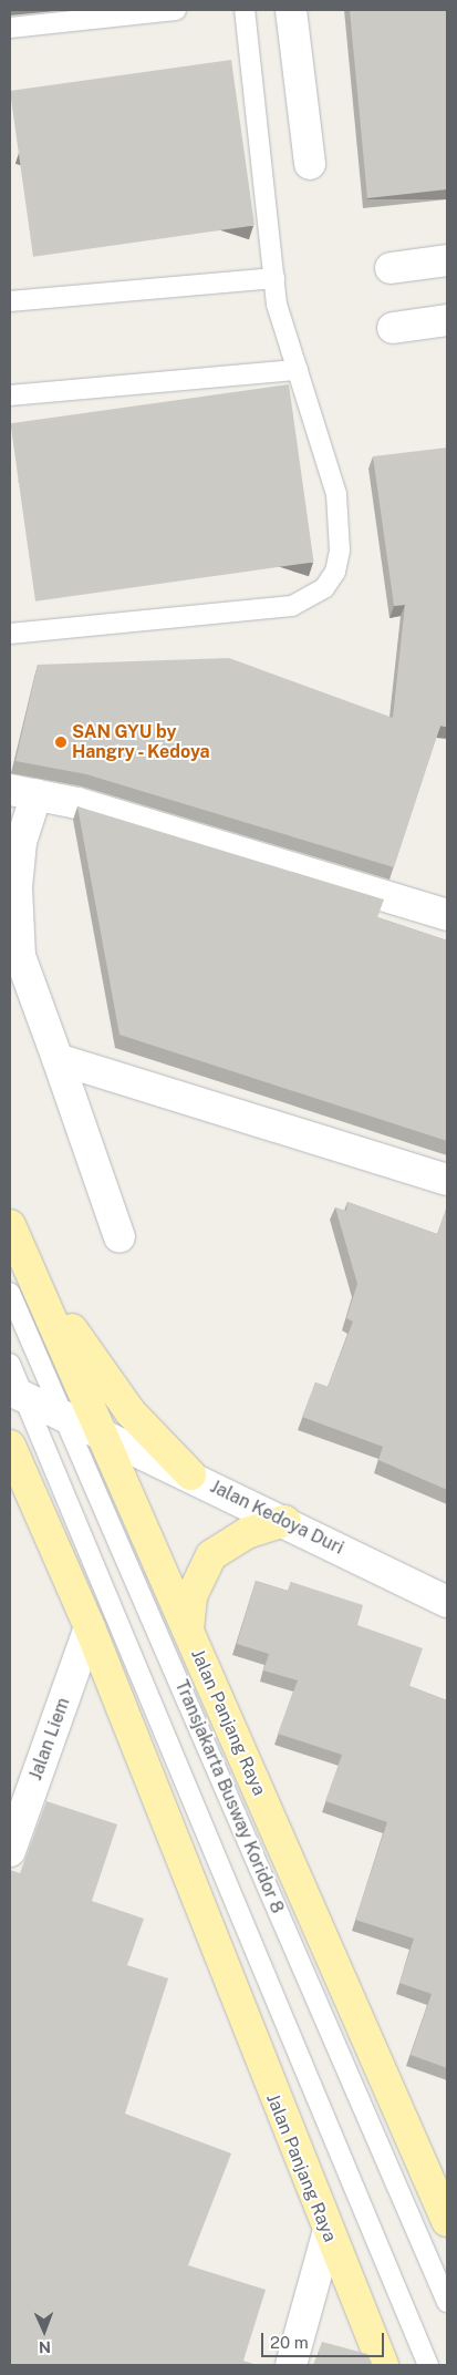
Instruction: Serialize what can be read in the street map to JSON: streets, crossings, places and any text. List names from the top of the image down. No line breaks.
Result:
{"streets":{"main road":["Jalan Panjang Raya"],"street":["Jalan Kedoya Duri","Jalan Liem"],"lane":["Transjakarta Busway Koridor 8"]},"crossings":[["Jalan Kedoya Duri","Jalan Panjang Raya"],["Jalan Kedoya Duri","Transjakarta Busway Koridor 8"],["Jalan Panjang Raya","Jalan Liem"]],"places":["SAN GYU by Hangry - Kedoya"],"scale_bar":"20 m","north":"bottom"}
